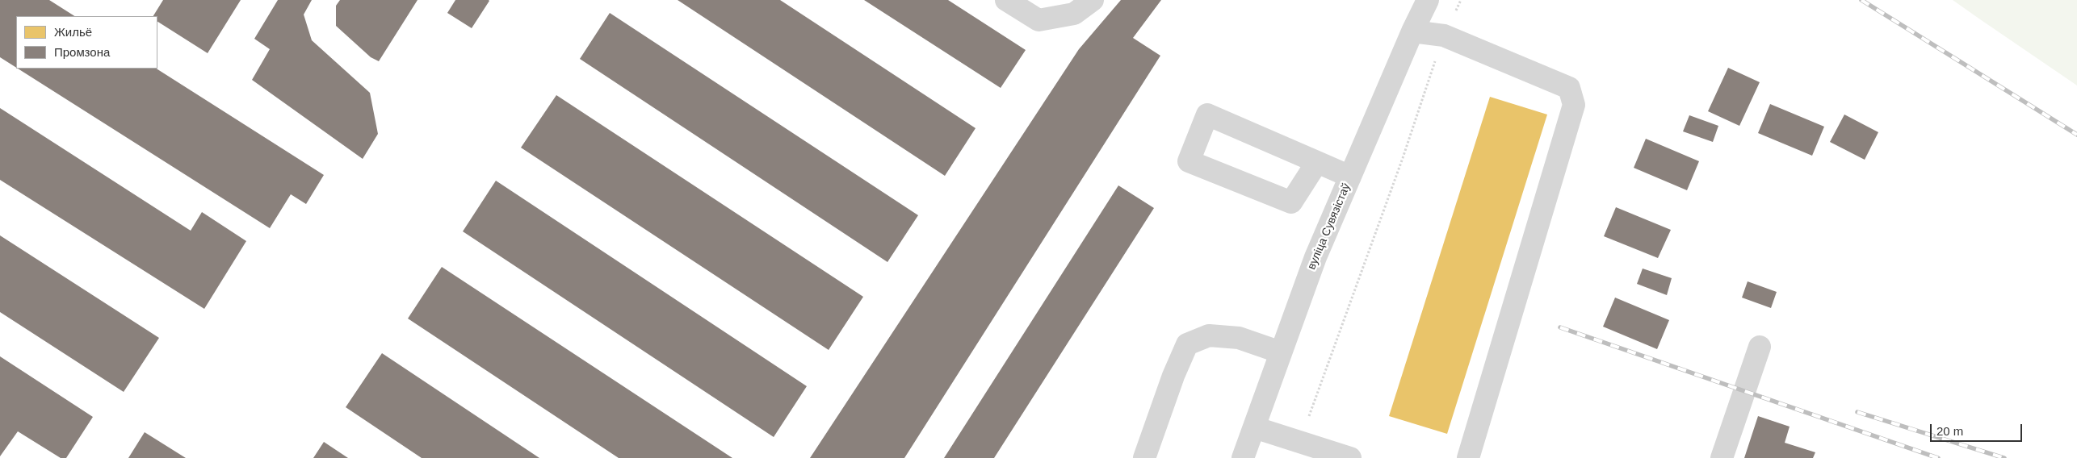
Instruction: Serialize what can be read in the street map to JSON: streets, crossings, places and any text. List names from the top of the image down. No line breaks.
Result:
{"streets":{"street":["вуліца Сувязістаў"]},"legend":["Жильё","Промзона"],"scale_bar":"20 m"}
